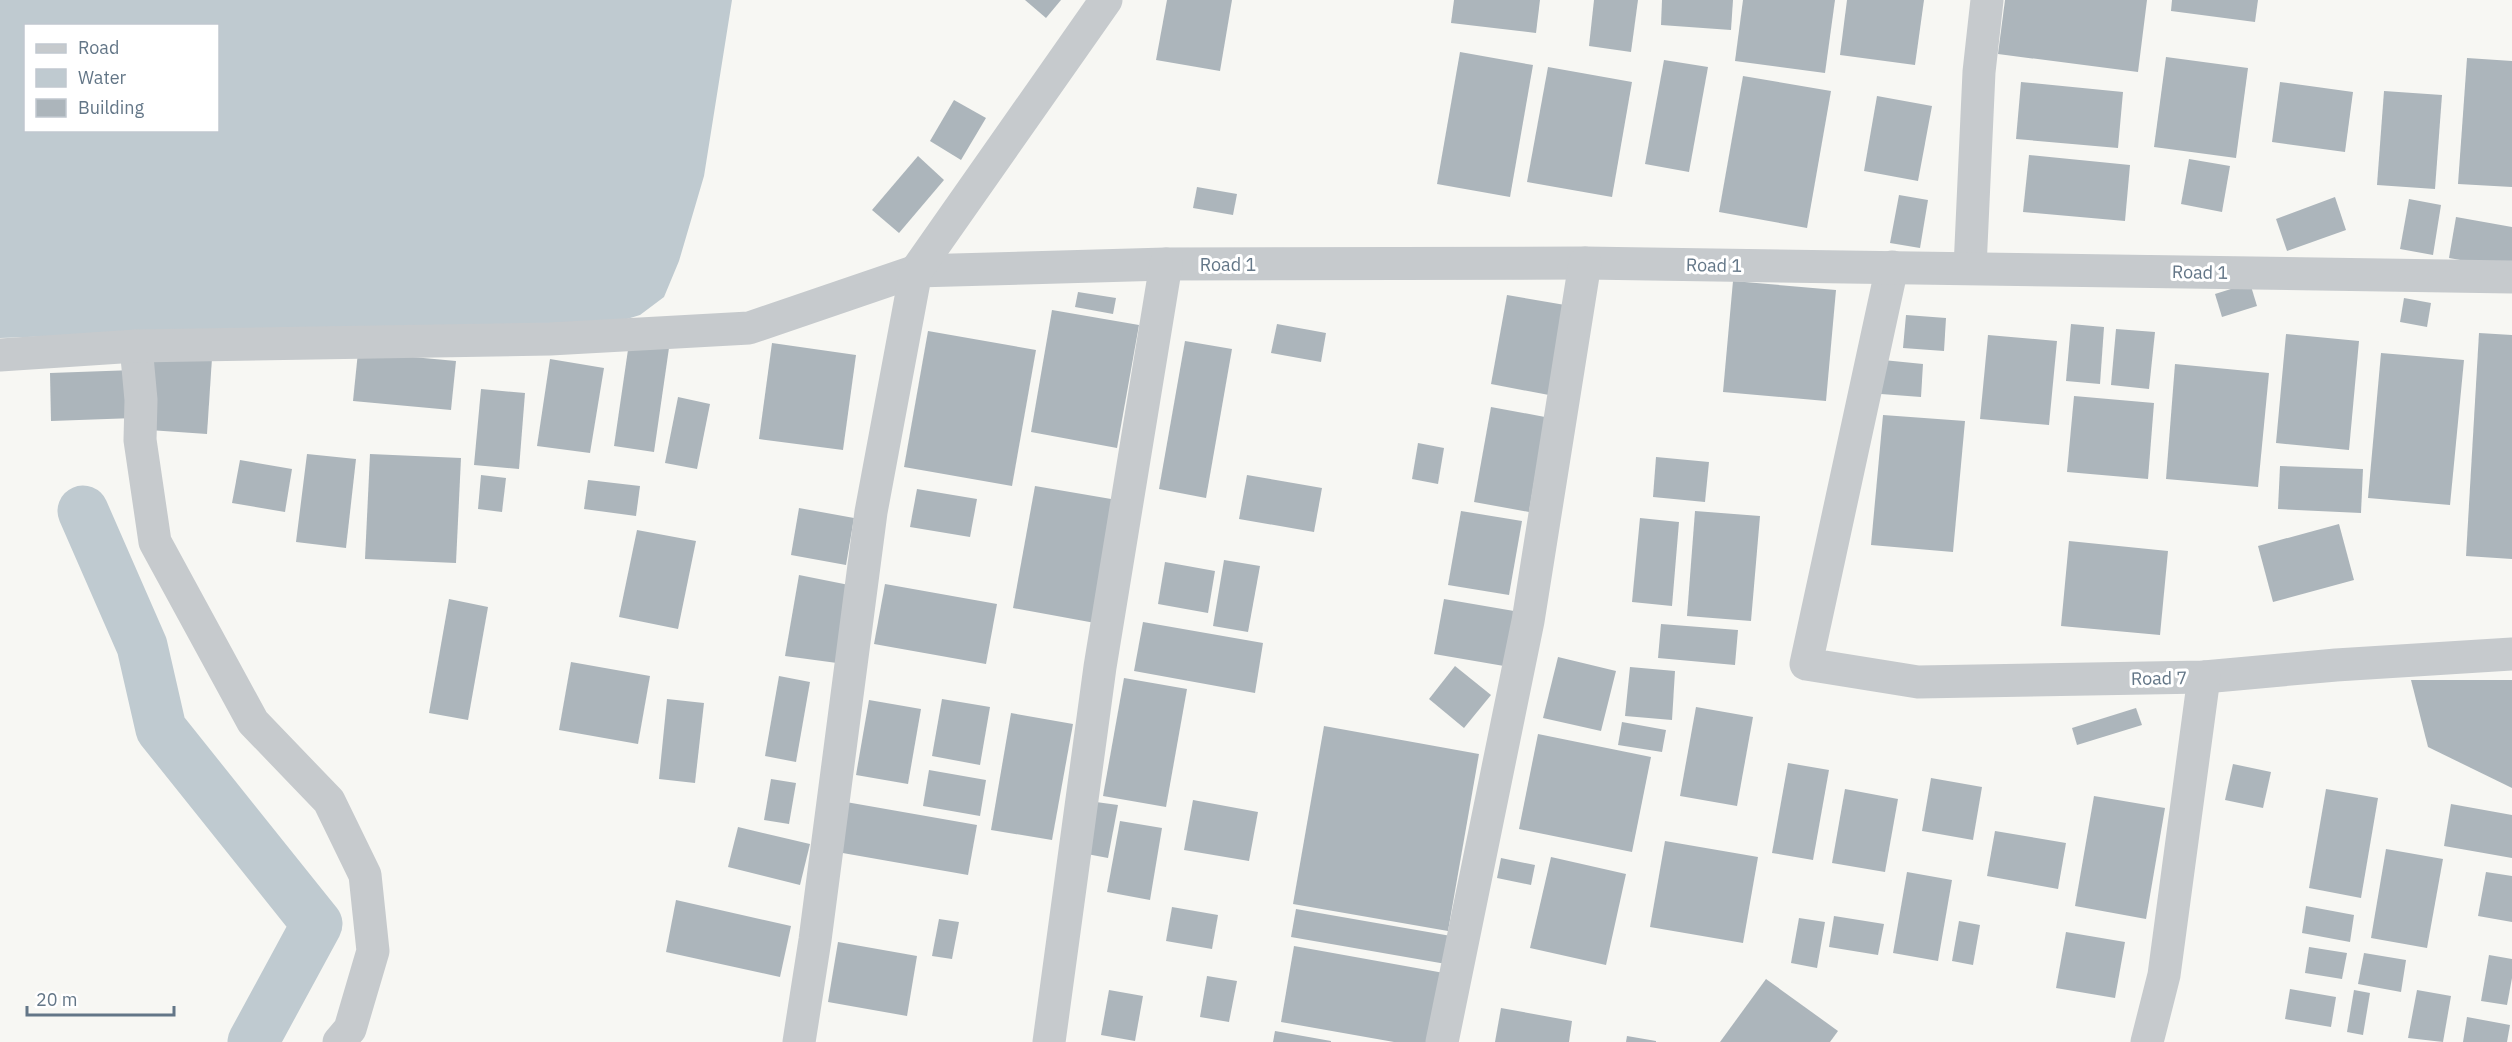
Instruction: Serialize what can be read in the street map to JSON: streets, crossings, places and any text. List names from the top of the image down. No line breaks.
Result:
{"streets":{"street":["Road 1","Road 7"]},"crossings":[["Road 1","Road 7"]],"legend":["Road","Water","Building"],"scale_bar":"20 m"}
